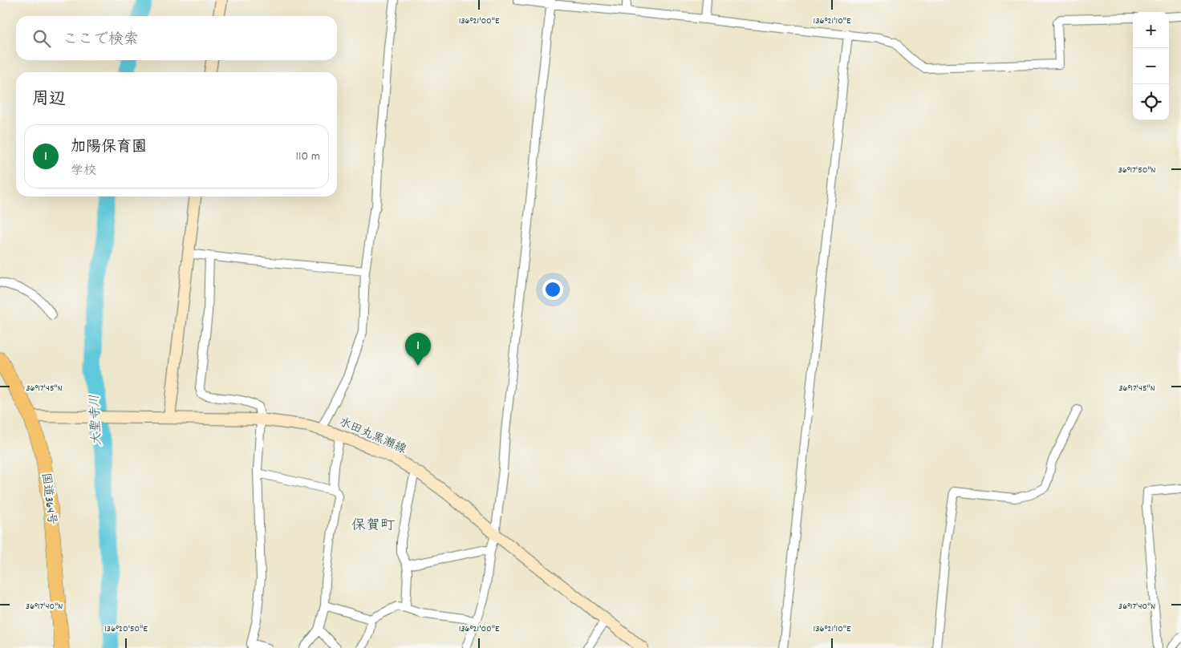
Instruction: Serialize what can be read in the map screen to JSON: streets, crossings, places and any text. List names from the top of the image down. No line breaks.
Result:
{"streets":{"highway":["国道364号"],"main road":["水田丸黒瀬線"]},"crossings":[["水田丸黒瀬線","国道364号"]],"districts":["保賀町"],"water":["大聖寺川"],"page":{"map_buttons":["+","−"],"search":"ここで検索","heading":"周辺","list":[{"mark":"1","name":"加陽保育園","note":"学校","value":"110 m"}],"pins":"1"},"coordinates":["136°21'00\"E","136°21'10\"E","36°17'50\"N","36°17'45\"N","36°17'40\"N","136°20'50\"E"]}
